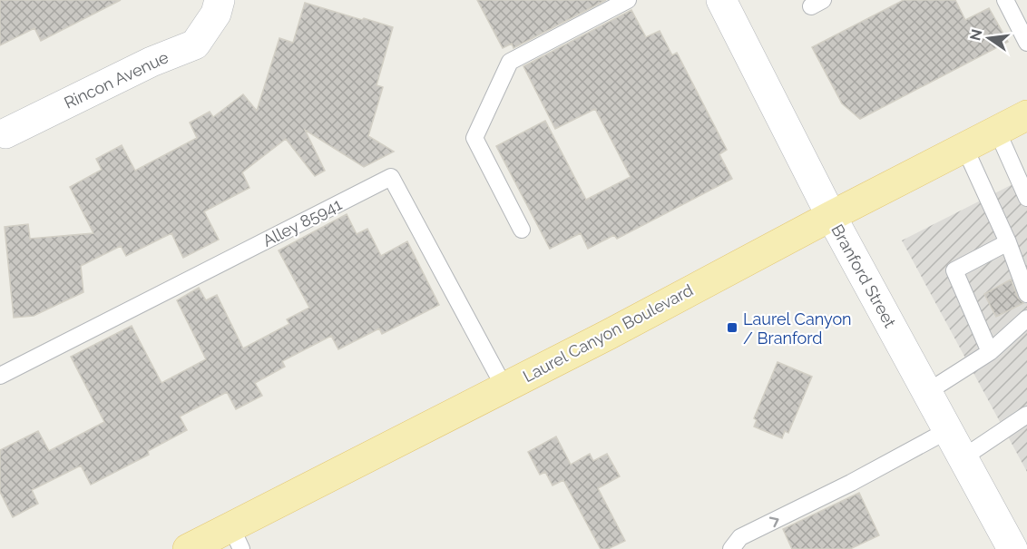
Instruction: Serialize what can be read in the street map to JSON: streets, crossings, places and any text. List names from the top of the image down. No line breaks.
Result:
{"streets":{"main road":["Rincon Avenue","Branford Street","Laurel Canyon Boulevard"],"lane":["Alley 85941"]},"crossings":[["Alley 85941","Laurel Canyon Boulevard"],["Branford Street","Laurel Canyon Boulevard"]],"places":{"transit":["Laurel Canyon / Branford"]},"north":"left"}
